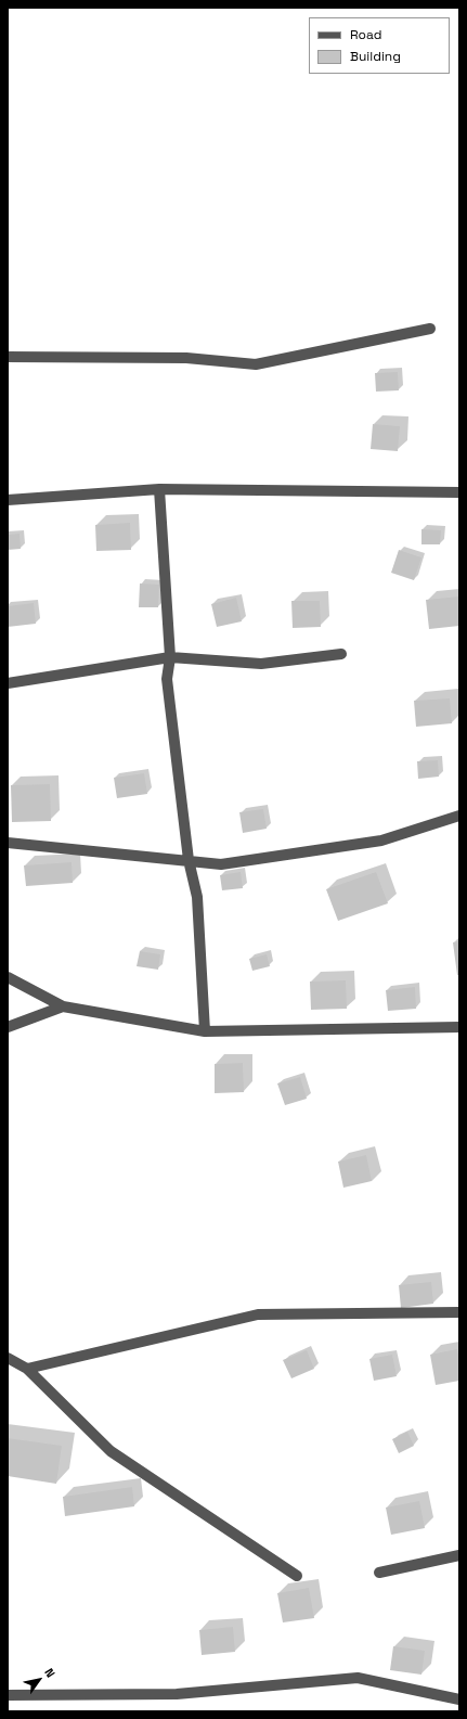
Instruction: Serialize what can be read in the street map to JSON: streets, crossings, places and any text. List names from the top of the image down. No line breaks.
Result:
{"legend":["Road","Building"],"north":"top right"}
